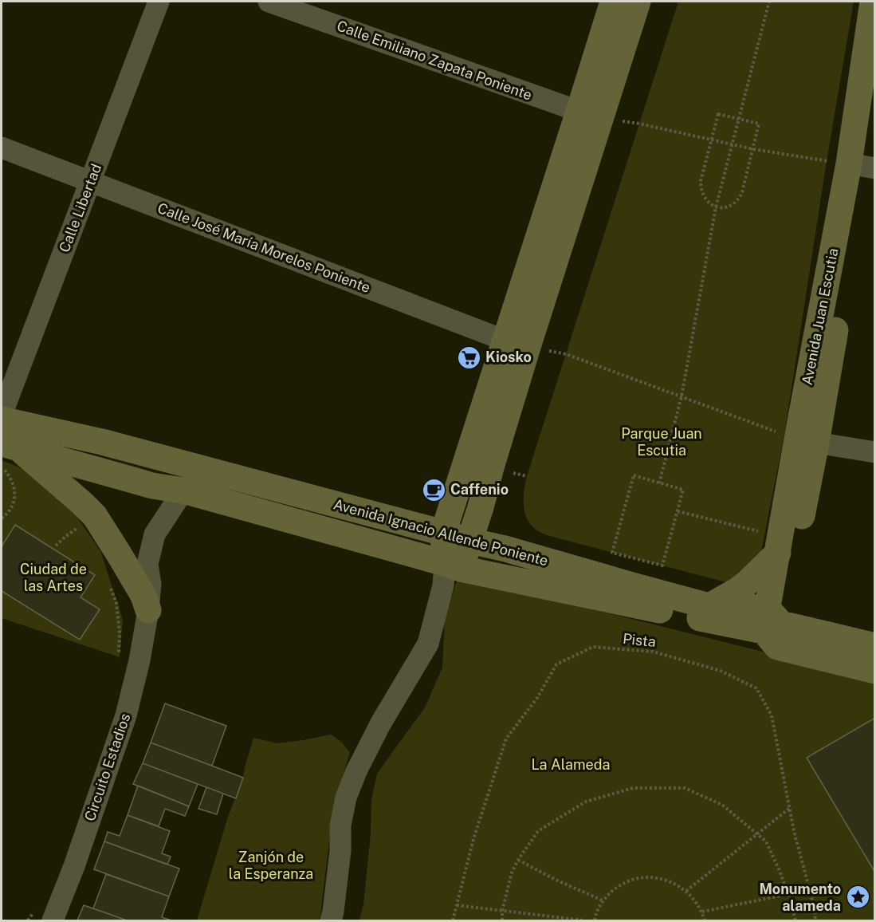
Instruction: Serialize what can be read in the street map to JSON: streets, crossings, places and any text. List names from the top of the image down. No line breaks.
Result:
{"streets":{"main road":["Avenida Juan Escutia","Avenida Ignacio Allende Poniente"],"street":["Calle Emiliano Zapata Poniente","Calle Libertad","Calle José María Morelos Poniente","Circuito Estadios"],"path":["Pista"]},"crossings":[["Calle Libertad","Calle José María Morelos Poniente"],["Avenida Juan Escutia","Avenida Ignacio Allende Poniente"],["Avenida Ignacio Allende Poniente","Circuito Estadios"]],"parks":["Parque Juan Escutia","Ciudad de las Artes","La Alameda","Zanjón de la Esperanza"],"places":{"supermarket":["Kiosko"],"cafe":["Caffenio"],"place":["Monumento alameda"]}}
